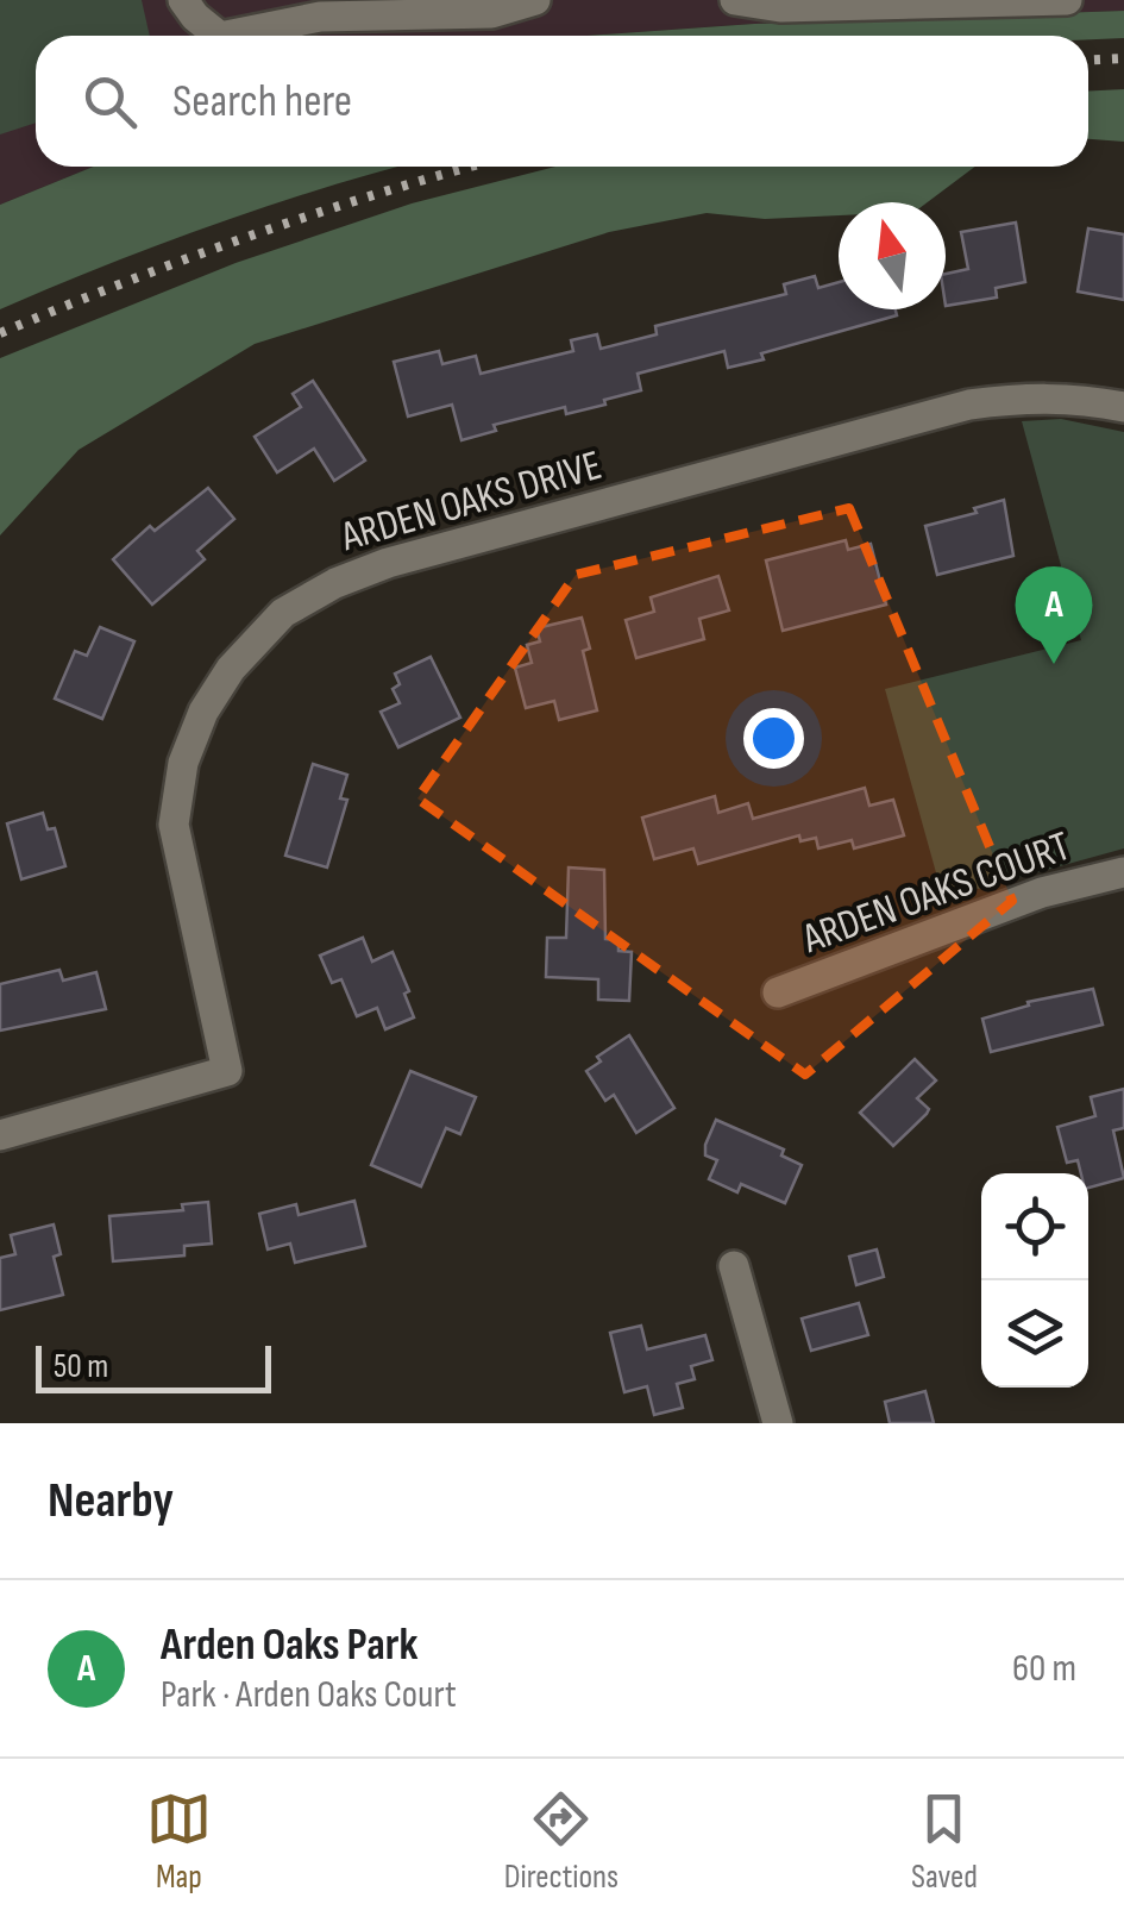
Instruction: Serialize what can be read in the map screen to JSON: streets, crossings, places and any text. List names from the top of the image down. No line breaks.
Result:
{"streets":{"street":["ARDEN OAKS DRIVE","ARDEN OAKS COURT"]},"scale_bar":"50 m","north":"top","page":{"search":"Search here","pins":"A","scale":"50 m","heading":"Nearby","list":[{"mark":"A","name":"Arden Oaks Park","note":"Park · Arden Oaks Court","value":"60 m"}],"nav":["Map","Directions","Saved"]}}
